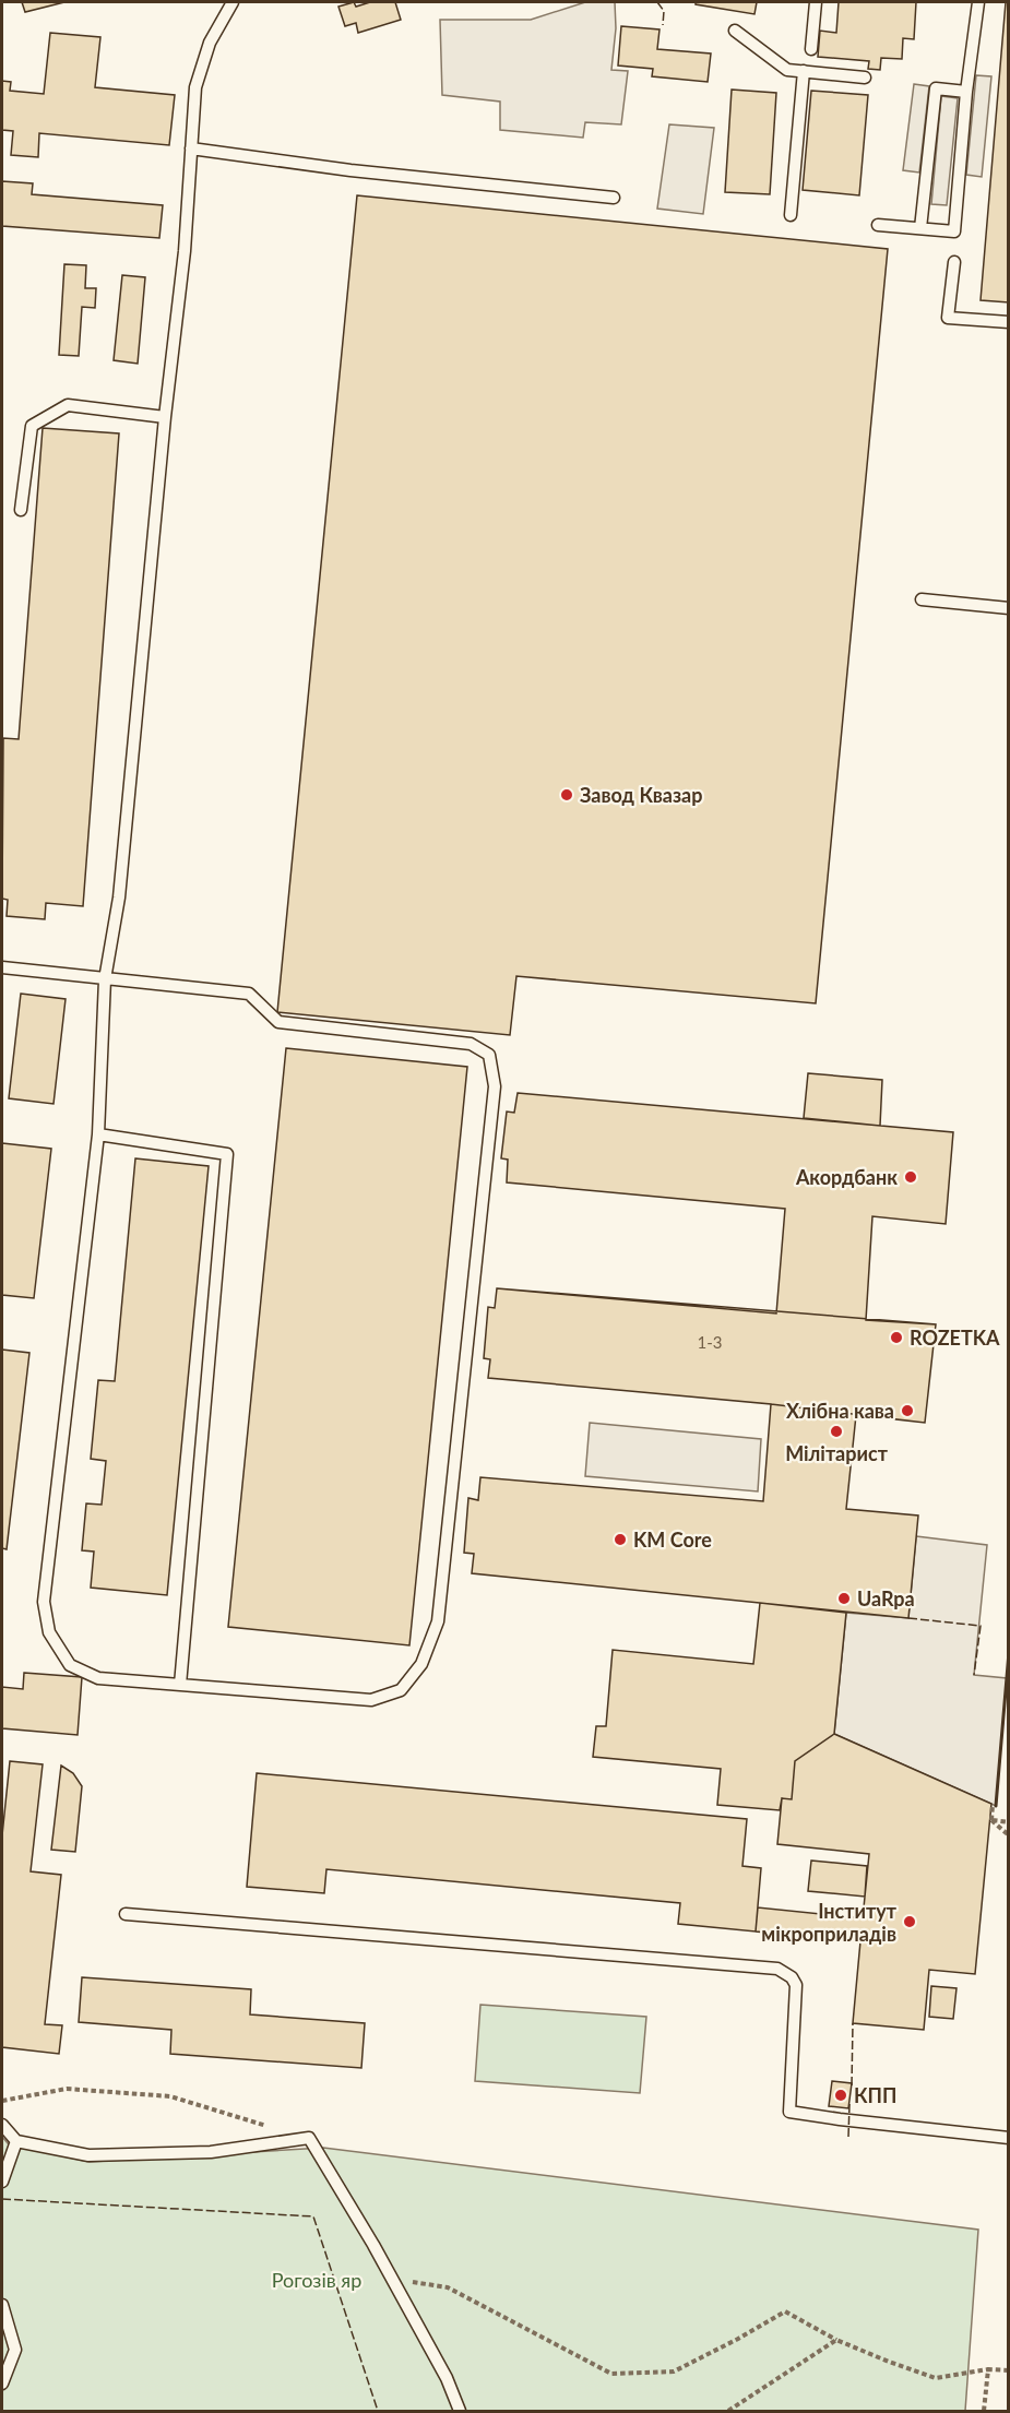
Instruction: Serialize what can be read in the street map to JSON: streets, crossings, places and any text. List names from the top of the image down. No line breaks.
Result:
{"parks":["Рогозів яр"],"places":["Завод Квазар","Акордбанк","ROZETKA","Хлібна кава","Мілітарист","KM Core","UaRpa","Інститут мікроприладів","КПП"],"house_numbers":["1-3"]}
